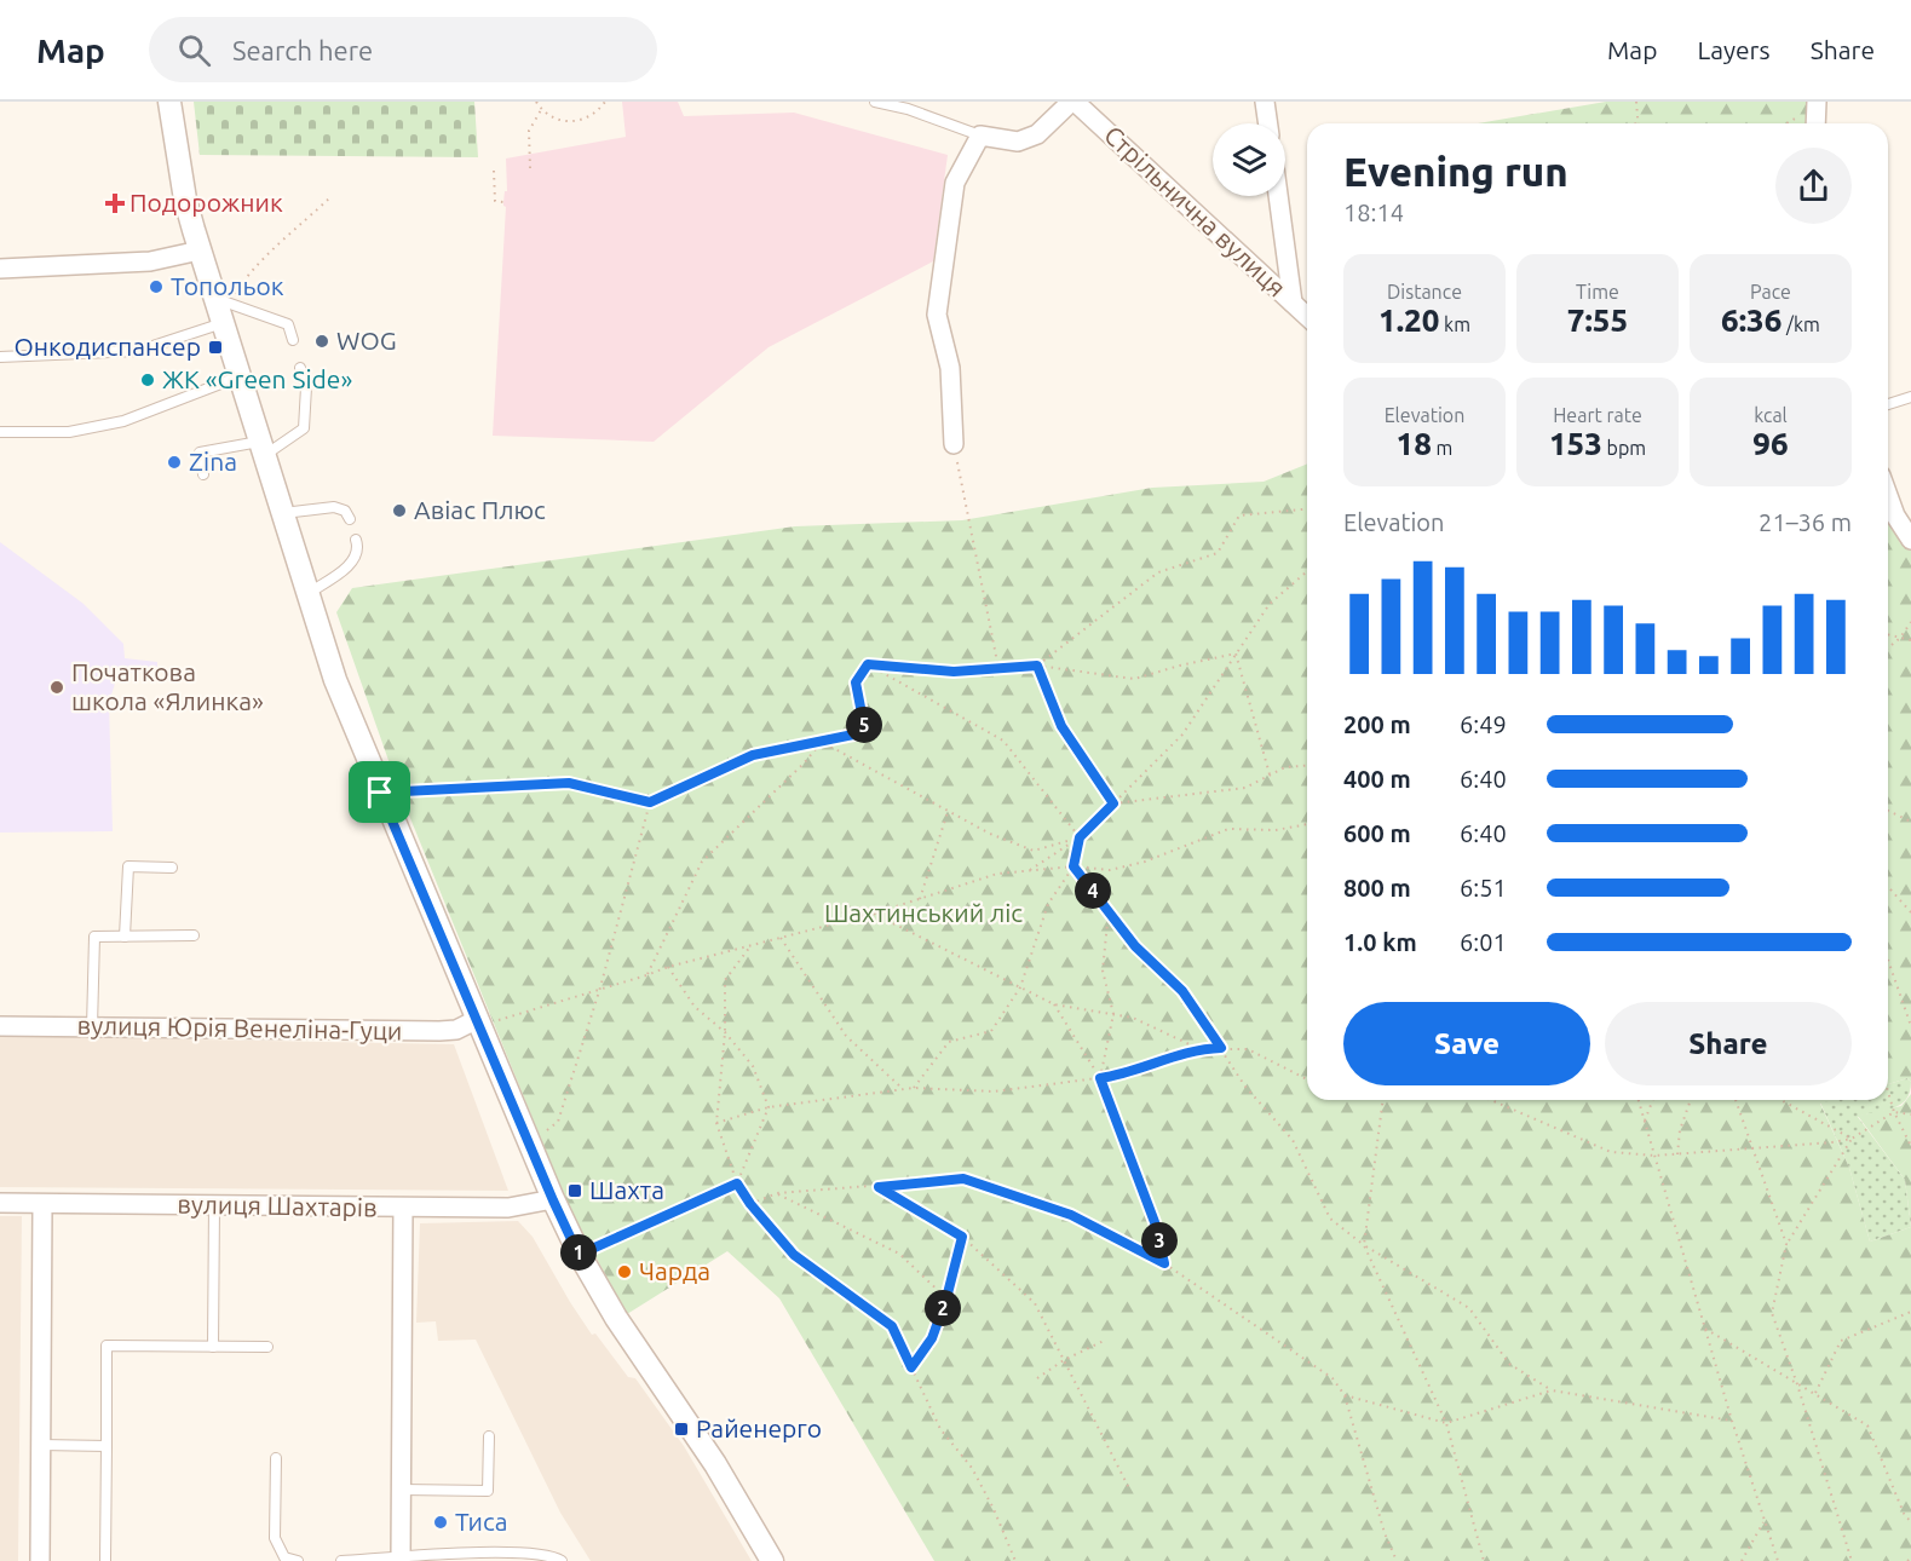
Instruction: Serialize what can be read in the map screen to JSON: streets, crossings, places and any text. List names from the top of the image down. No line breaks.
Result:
{"streets":{"street":["Стрільнична вулиця","вулиця Юрія Венеліна-Гуци","вулиця Шахтарів"]},"parks":["Шахтинський ліс"],"places":{"health":["Подорожник"],"other":["Топольок","WOG","ЖК «Green Side»","Zina","Авіас Плюс","Початкова школа «Ялинка»","Чарда","Тиса"],"transit":["Онкодиспансер","Шахта","Райенерго"]},"page":{"header":"Map","search":"Search here","nav":["Map","Layers","Share"],"heading":["Evening run","18:14"],"stats":[["Distance","1.20 km"],["Time","7:55"],["Pace","6:36 /km"],["Elevation","18 m"],["Heart rate","153 bpm"],["kcal","96"]],"chart":["Elevation","21–36 m"],"list":[{"name":"200 m","note":"6:49"},{"name":"400 m","note":"6:40"},{"name":"600 m","note":"6:40"},{"name":"800 m","note":"6:51"},{"name":"1.0 km","note":"6:01"}],"pins":["5","4","3","1","2"],"buttons":["Save","Share"]}}
